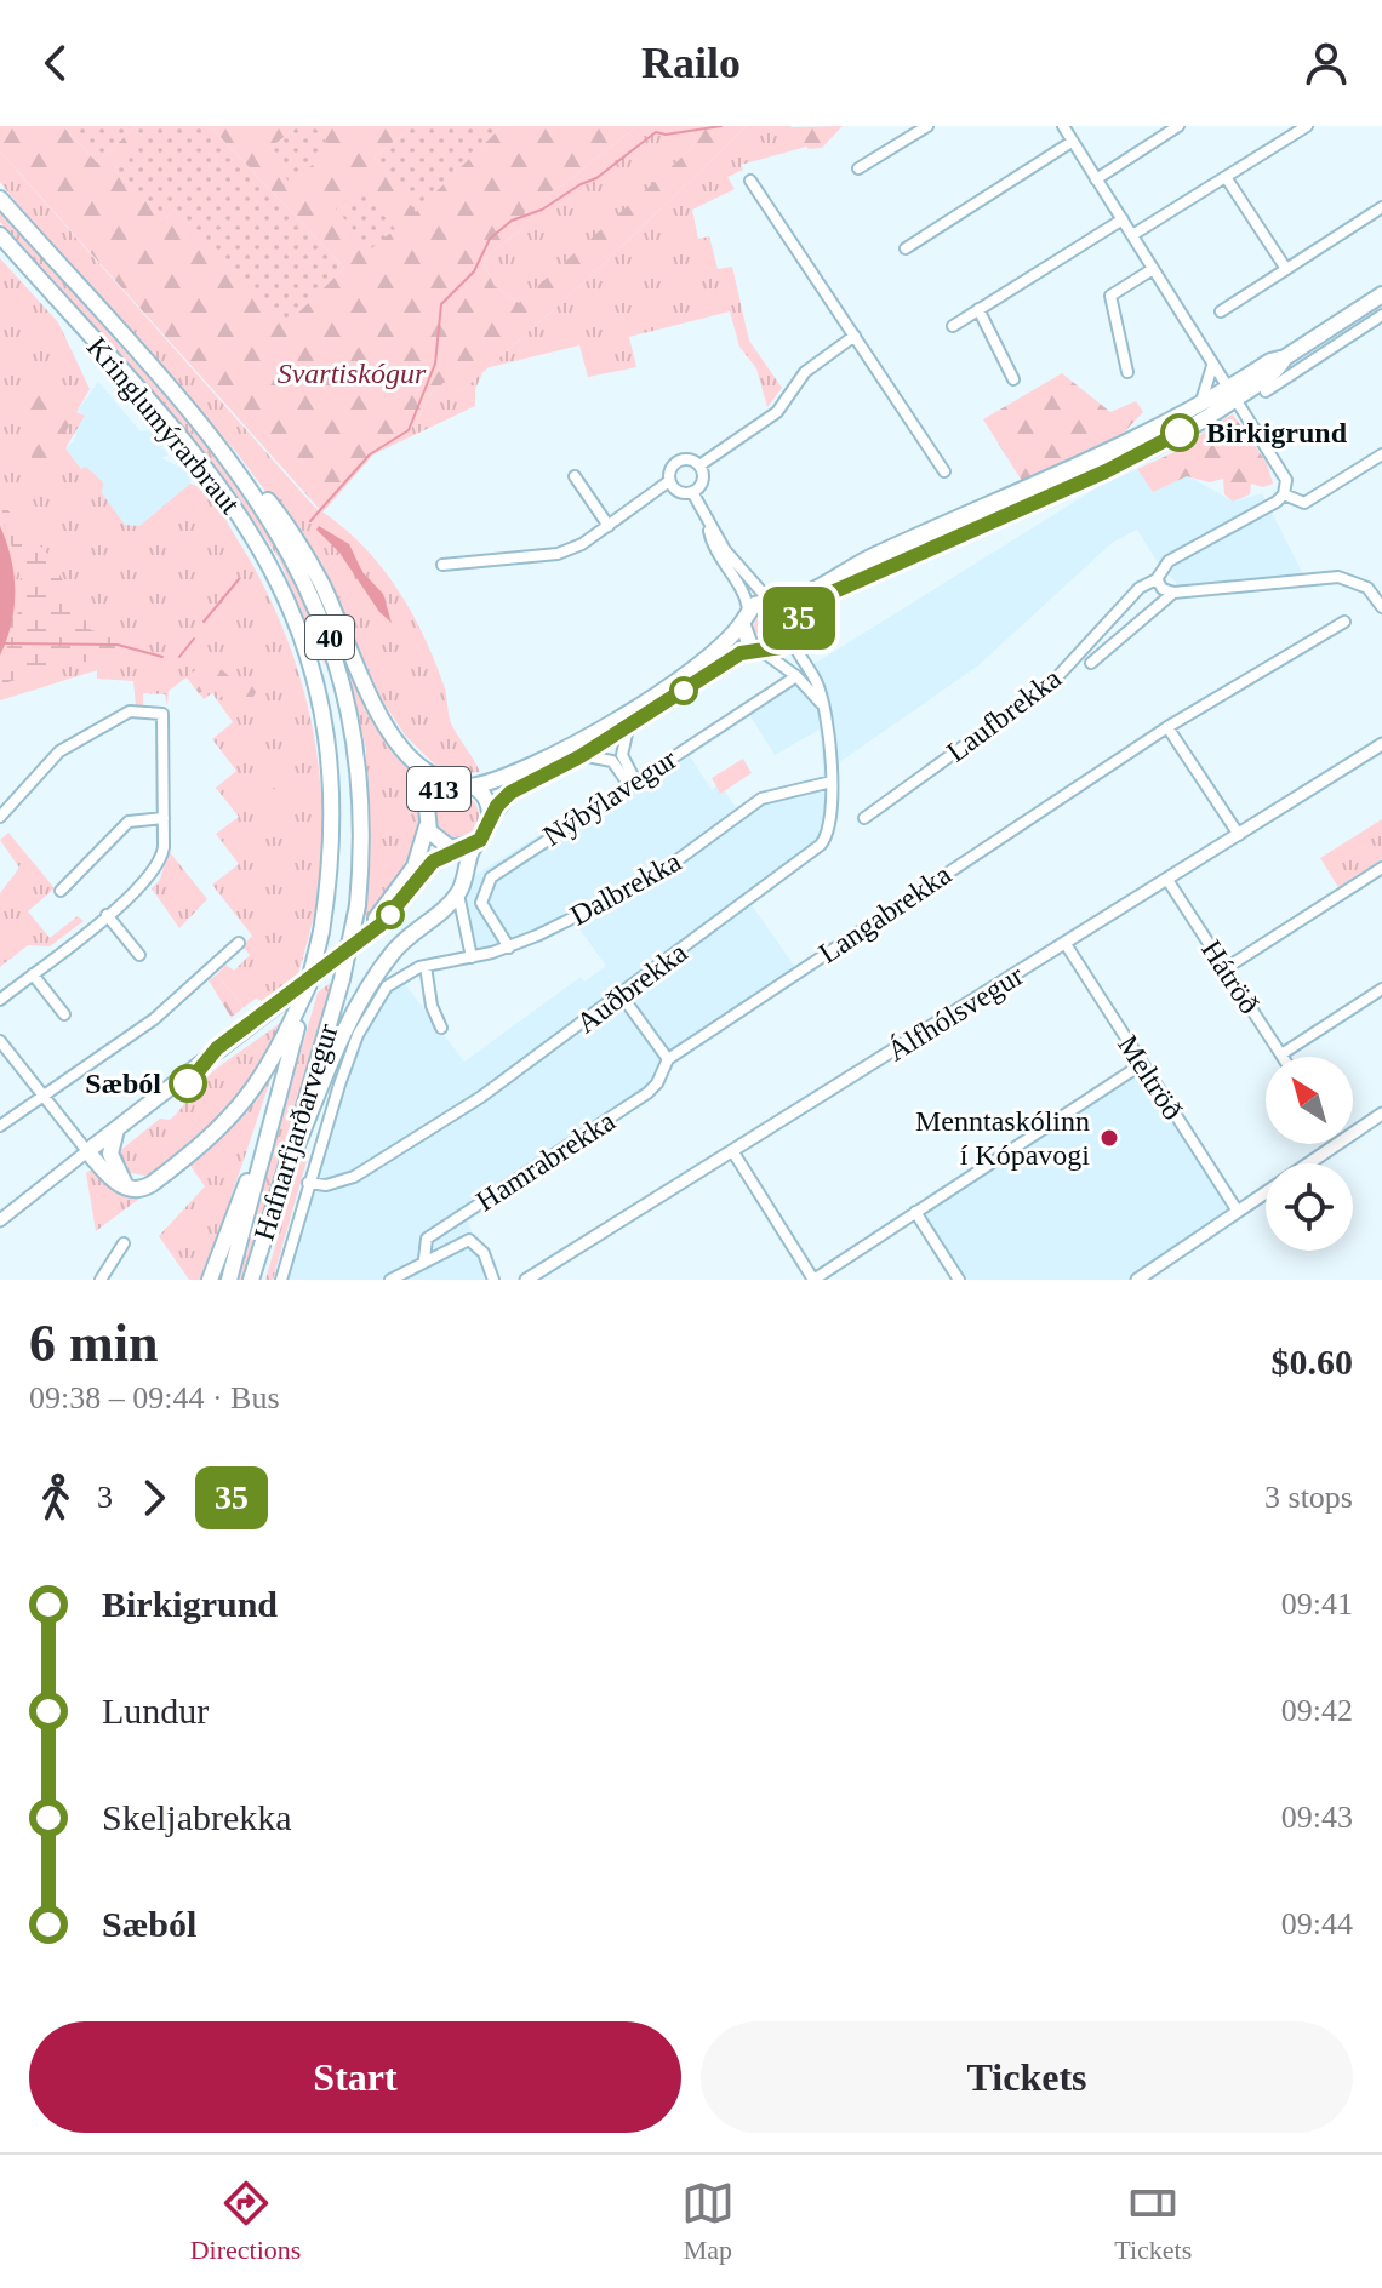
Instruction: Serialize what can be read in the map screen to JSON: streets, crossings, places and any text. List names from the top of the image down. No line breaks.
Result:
{"streets":{"main road":["Kringlumýrarbraut","40","413","Nýbýlavegur","Hafnarfjarðarvegur"],"street":["Laufbrekka","Dalbrekka","Langabrekka","Hátröð","Auðbrekka","Álfhólsvegur","Meltröð","Hamrabrekka"]},"crossings":[["Kringlumýrarbraut","Hafnarfjarðarvegur"],["413","Nýbýlavegur"],["413","Auðbrekka"],["Nýbýlavegur","Dalbrekka"],["Nýbýlavegur","Auðbrekka"],["Dalbrekka","Auðbrekka"],["Langabrekka","Hamrabrekka"],["Hátröð","Álfhólsvegur"],["Álfhólsvegur","Meltröð"]],"parks":["Svartiskógur"],"places":["Birkigrund","Sæból","Menntaskólinn í Kópavogi"],"lines":["bus line 35"],"north":"top left","page":{"header":"Railo","on_map":"35","heading":["6 min","09:38 – 09:44 · Bus","$0.60"],"legs":["3","35","3 stops"],"list":[{"name":"Birkigrund","value":"09:41"},{"name":"Lundur","value":"09:42"},{"name":"Skeljabrekka","value":"09:43"},{"name":"Sæból","value":"09:44"}],"buttons":["Start","Tickets"],"tabs":["Directions","Map","Tickets"]}}
